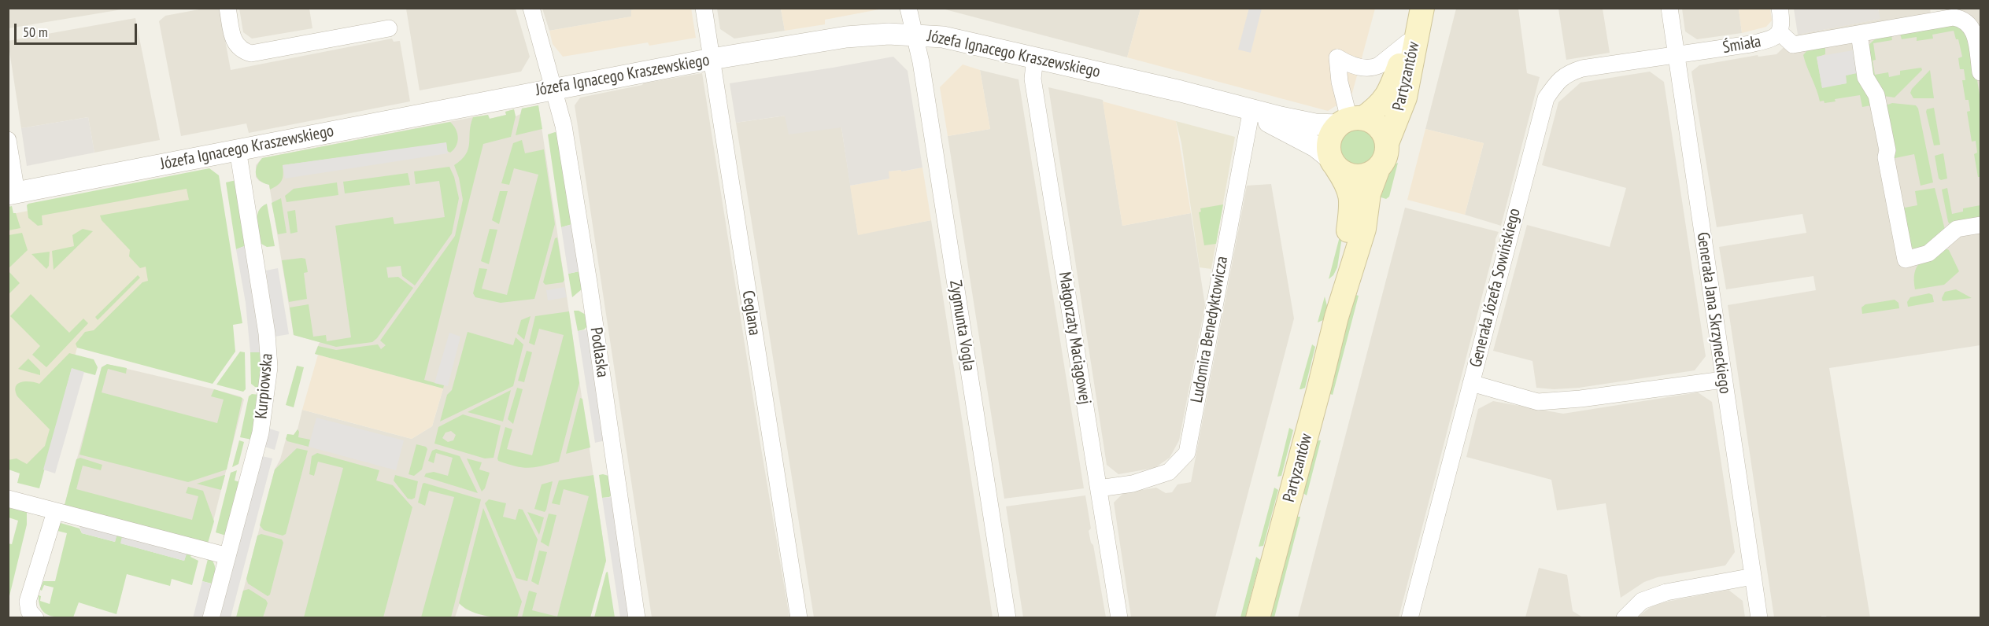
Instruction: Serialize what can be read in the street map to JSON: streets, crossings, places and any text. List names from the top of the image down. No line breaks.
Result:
{"streets":{"main road":["Partyzantów"],"street":["Śmiała","Józefa Ignacego Kraszewskiego","Generała Józefa Sowińskiego","Ceglana","Generała Jana Skrzyneckiego","Zygmunta Vogla","Ludomira Benedyktowicza","Małgorzaty Maciągowej","Podlaska","Kurpiowska"]},"crossings":[["Śmiała","Generała Józefa Sowińskiego"],["Śmiała","Generała Jana Skrzyneckiego"],["Józefa Ignacego Kraszewskiego","Partyzantów"],["Józefa Ignacego Kraszewskiego","Ceglana"],["Józefa Ignacego Kraszewskiego","Zygmunta Vogla"],["Józefa Ignacego Kraszewskiego","Ludomira Benedyktowicza"],["Józefa Ignacego Kraszewskiego","Małgorzaty Maciągowej"],["Józefa Ignacego Kraszewskiego","Podlaska"],["Józefa Ignacego Kraszewskiego","Kurpiowska"],["Generała Józefa Sowińskiego","Generała Jana Skrzyneckiego"],["Ludomira Benedyktowicza","Małgorzaty Maciągowej"]],"scale_bar":"50 m"}
